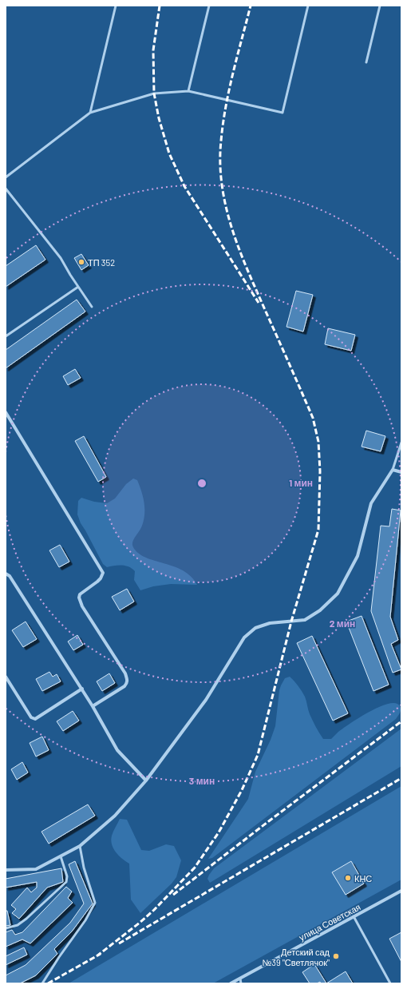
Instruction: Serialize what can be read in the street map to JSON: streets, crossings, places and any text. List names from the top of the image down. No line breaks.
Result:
{"streets":{"street":["улица Советская"]},"places":["ТП 352","КНС","Детский сад №39 \"Светлячок\""],"rings":["1 мин","2 мин","3 мин"]}
